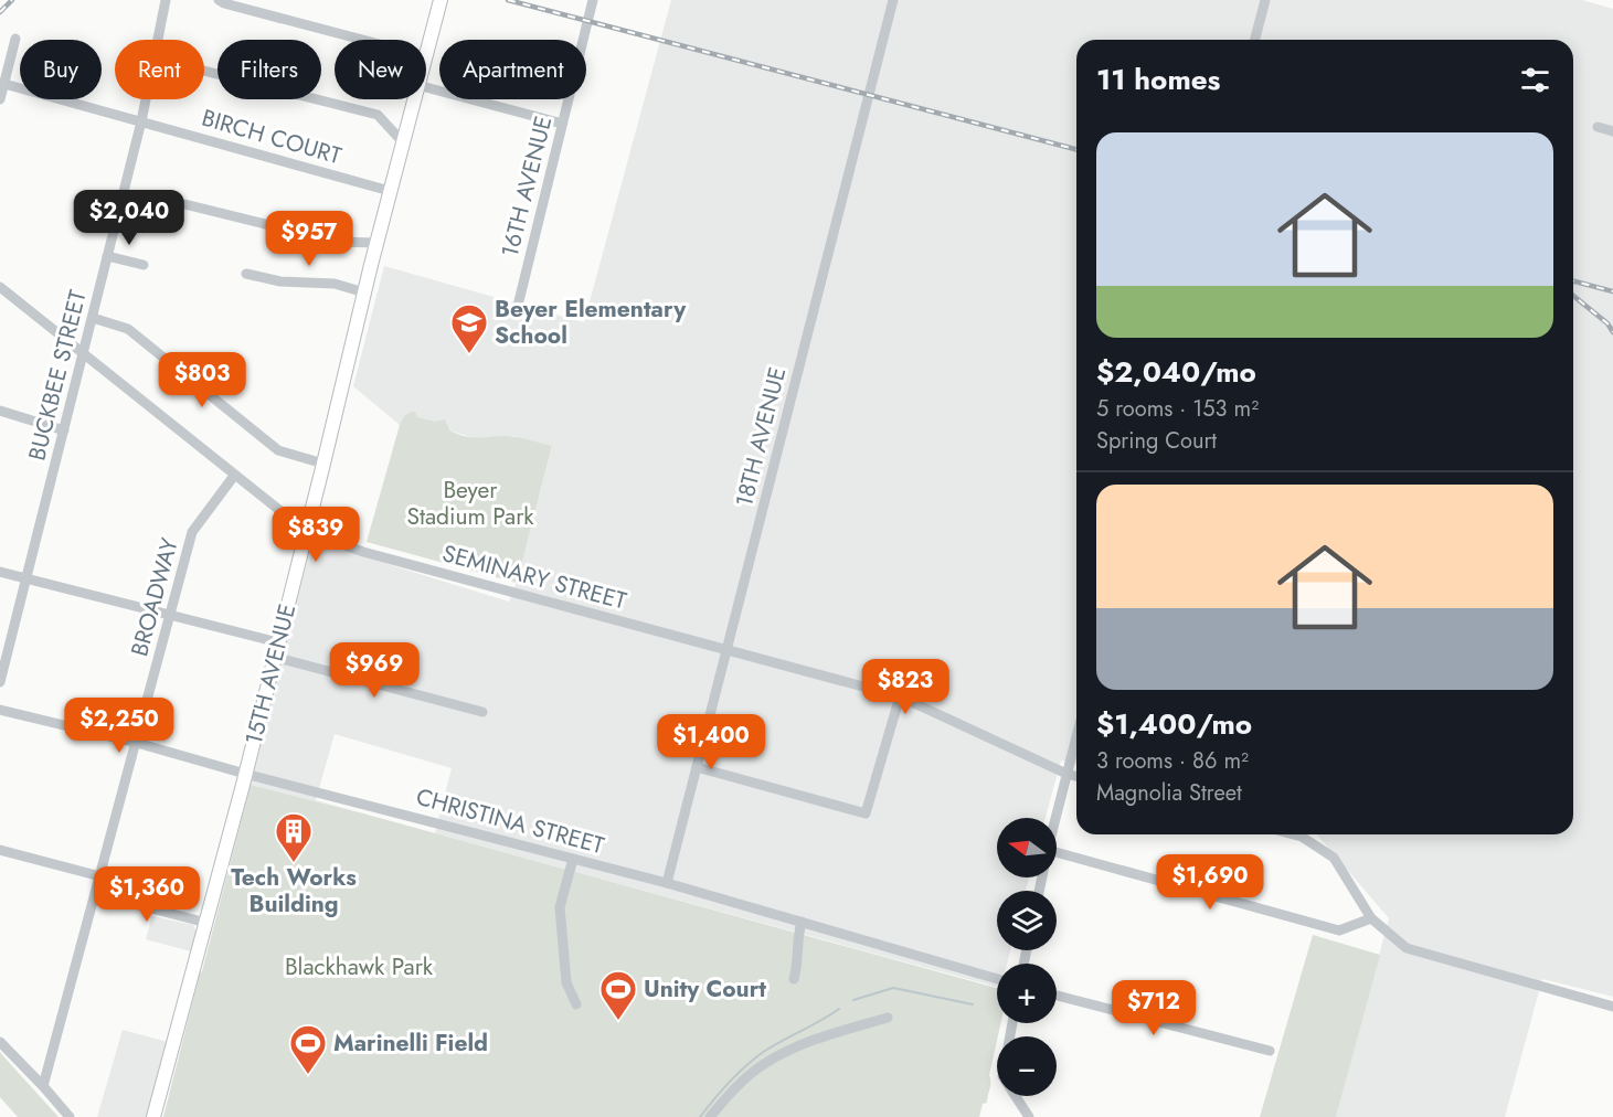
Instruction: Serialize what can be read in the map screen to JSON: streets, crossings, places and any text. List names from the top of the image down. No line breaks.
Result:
{"streets":{"main road":["15TH AVENUE"],"street":["BIRCH COURT","16TH AVENUE","BUCKBEE STREET","18TH AVENUE","SEMINARY STREET","BROADWAY","CHRISTINA STREET"]},"crossings":[["BIRCH COURT","BUCKBEE STREET"],["BIRCH COURT","15TH AVENUE"],["BUCKBEE STREET","SEMINARY STREET"],["18TH AVENUE","SEMINARY STREET"],["18TH AVENUE","CHRISTINA STREET"],["SEMINARY STREET","BROADWAY"],["SEMINARY STREET","15TH AVENUE"],["BROADWAY","CHRISTINA STREET"],["15TH AVENUE","CHRISTINA STREET"]],"parks":["Beyer Stadium Park","Blackhawk Park"],"places":{"school or university":["Beyer Elementary School"],"building":["Tech Works Building"],"sports":["Unity Court","Marinelli Field"]},"north":"left","page":{"chip":["Buy","Rent","Filters","New","Apartment"],"heading":"11 homes","list":[{"name":"$2,040/mo","note":"5 rooms · 153 m² · Spring Court"},{"name":"$1,400/mo","note":"3 rooms · 86 m² · Magnolia Street"}],"price":["$2,040","$957","$803","$839","$969","$823","$2,250","$1,400","$1,690","$1,360","$712"],"map_buttons":["+","−"]}}
